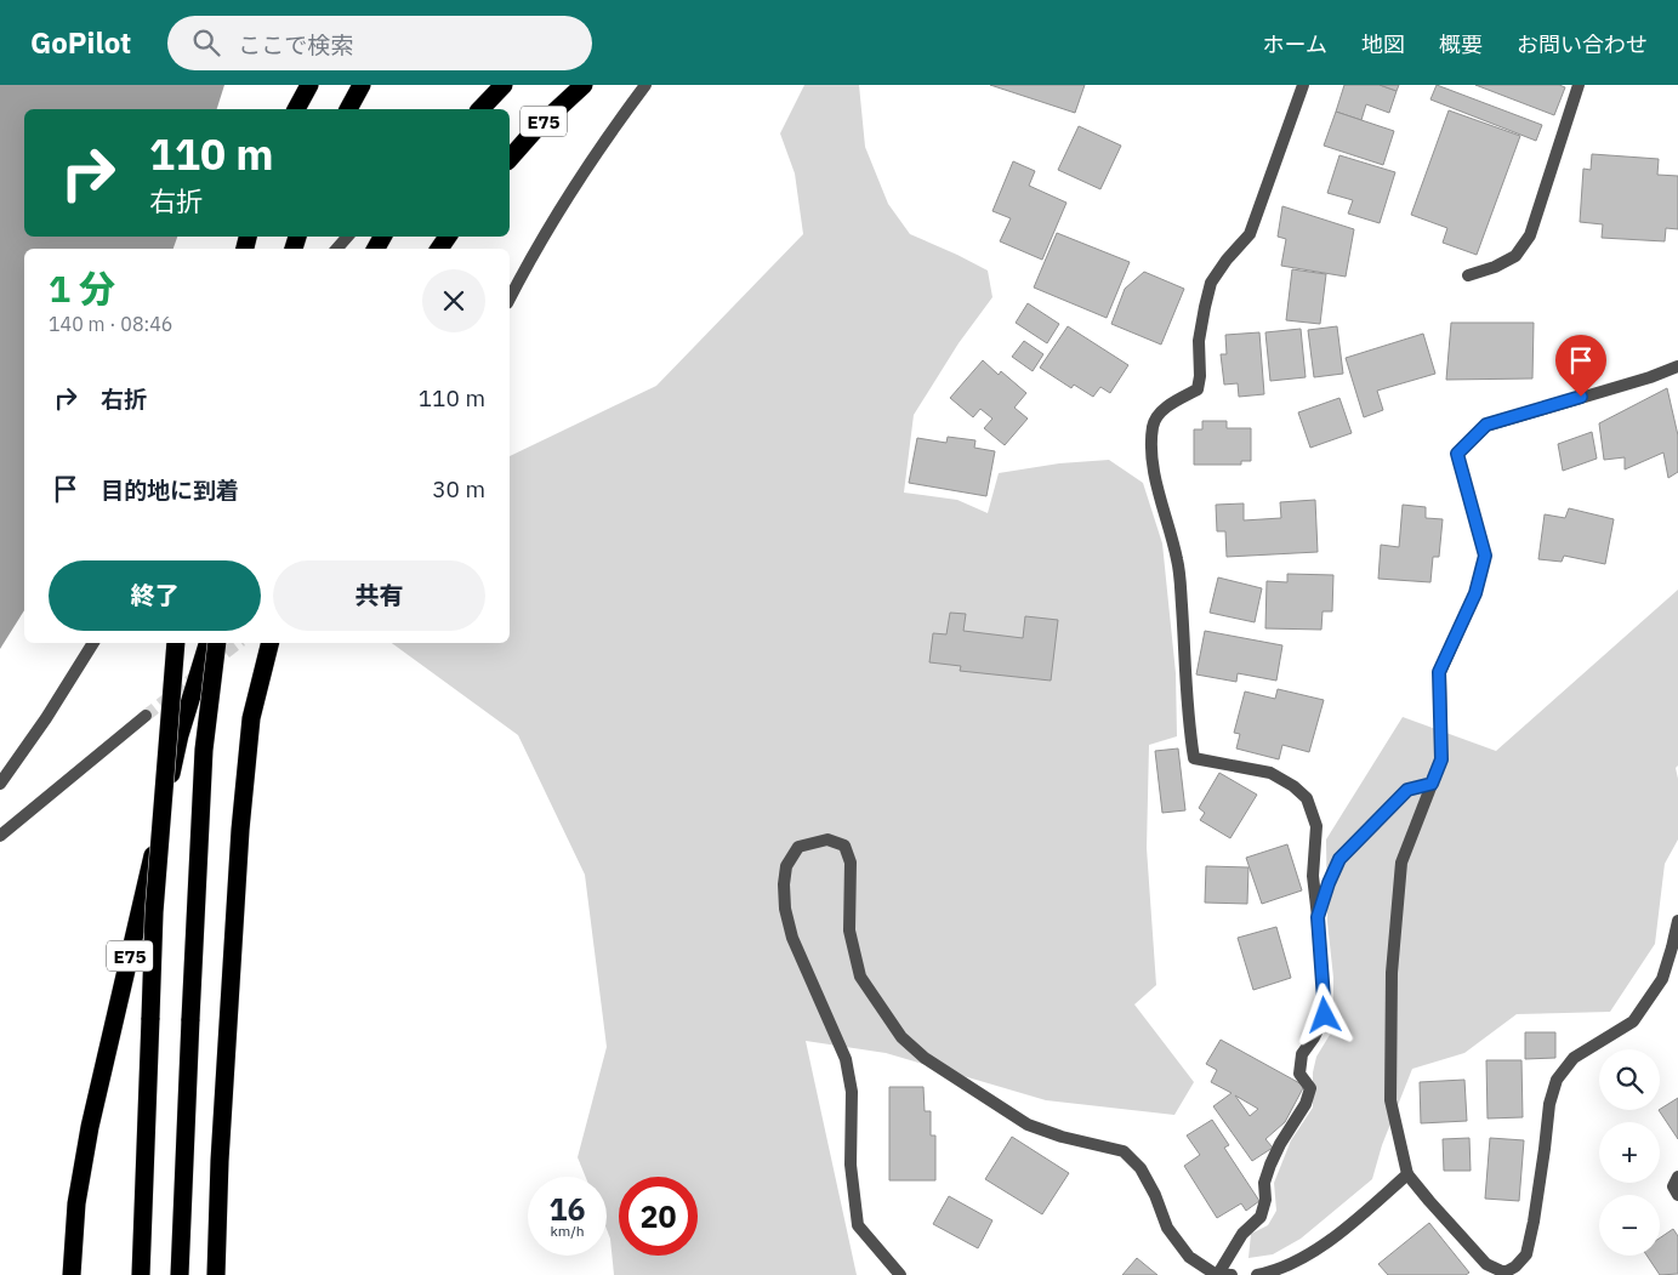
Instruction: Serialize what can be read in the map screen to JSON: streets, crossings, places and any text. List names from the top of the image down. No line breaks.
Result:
{"streets":{"highway":["E75"]},"page":{"header":"GoPilot","search":"ここで検索","nav":["ホーム","地図","概要","お問い合わせ"],"turn":["110 m","右折"],"heading":["1 分","140 m · 08:46"],"list":[{"name":"右折","value":"110 m"},{"name":"目的地に到着","value":"30 m"}],"buttons":["終了","共有"],"map_buttons":["+","−"],"speed":"16 km/h","limit":"20"}}
